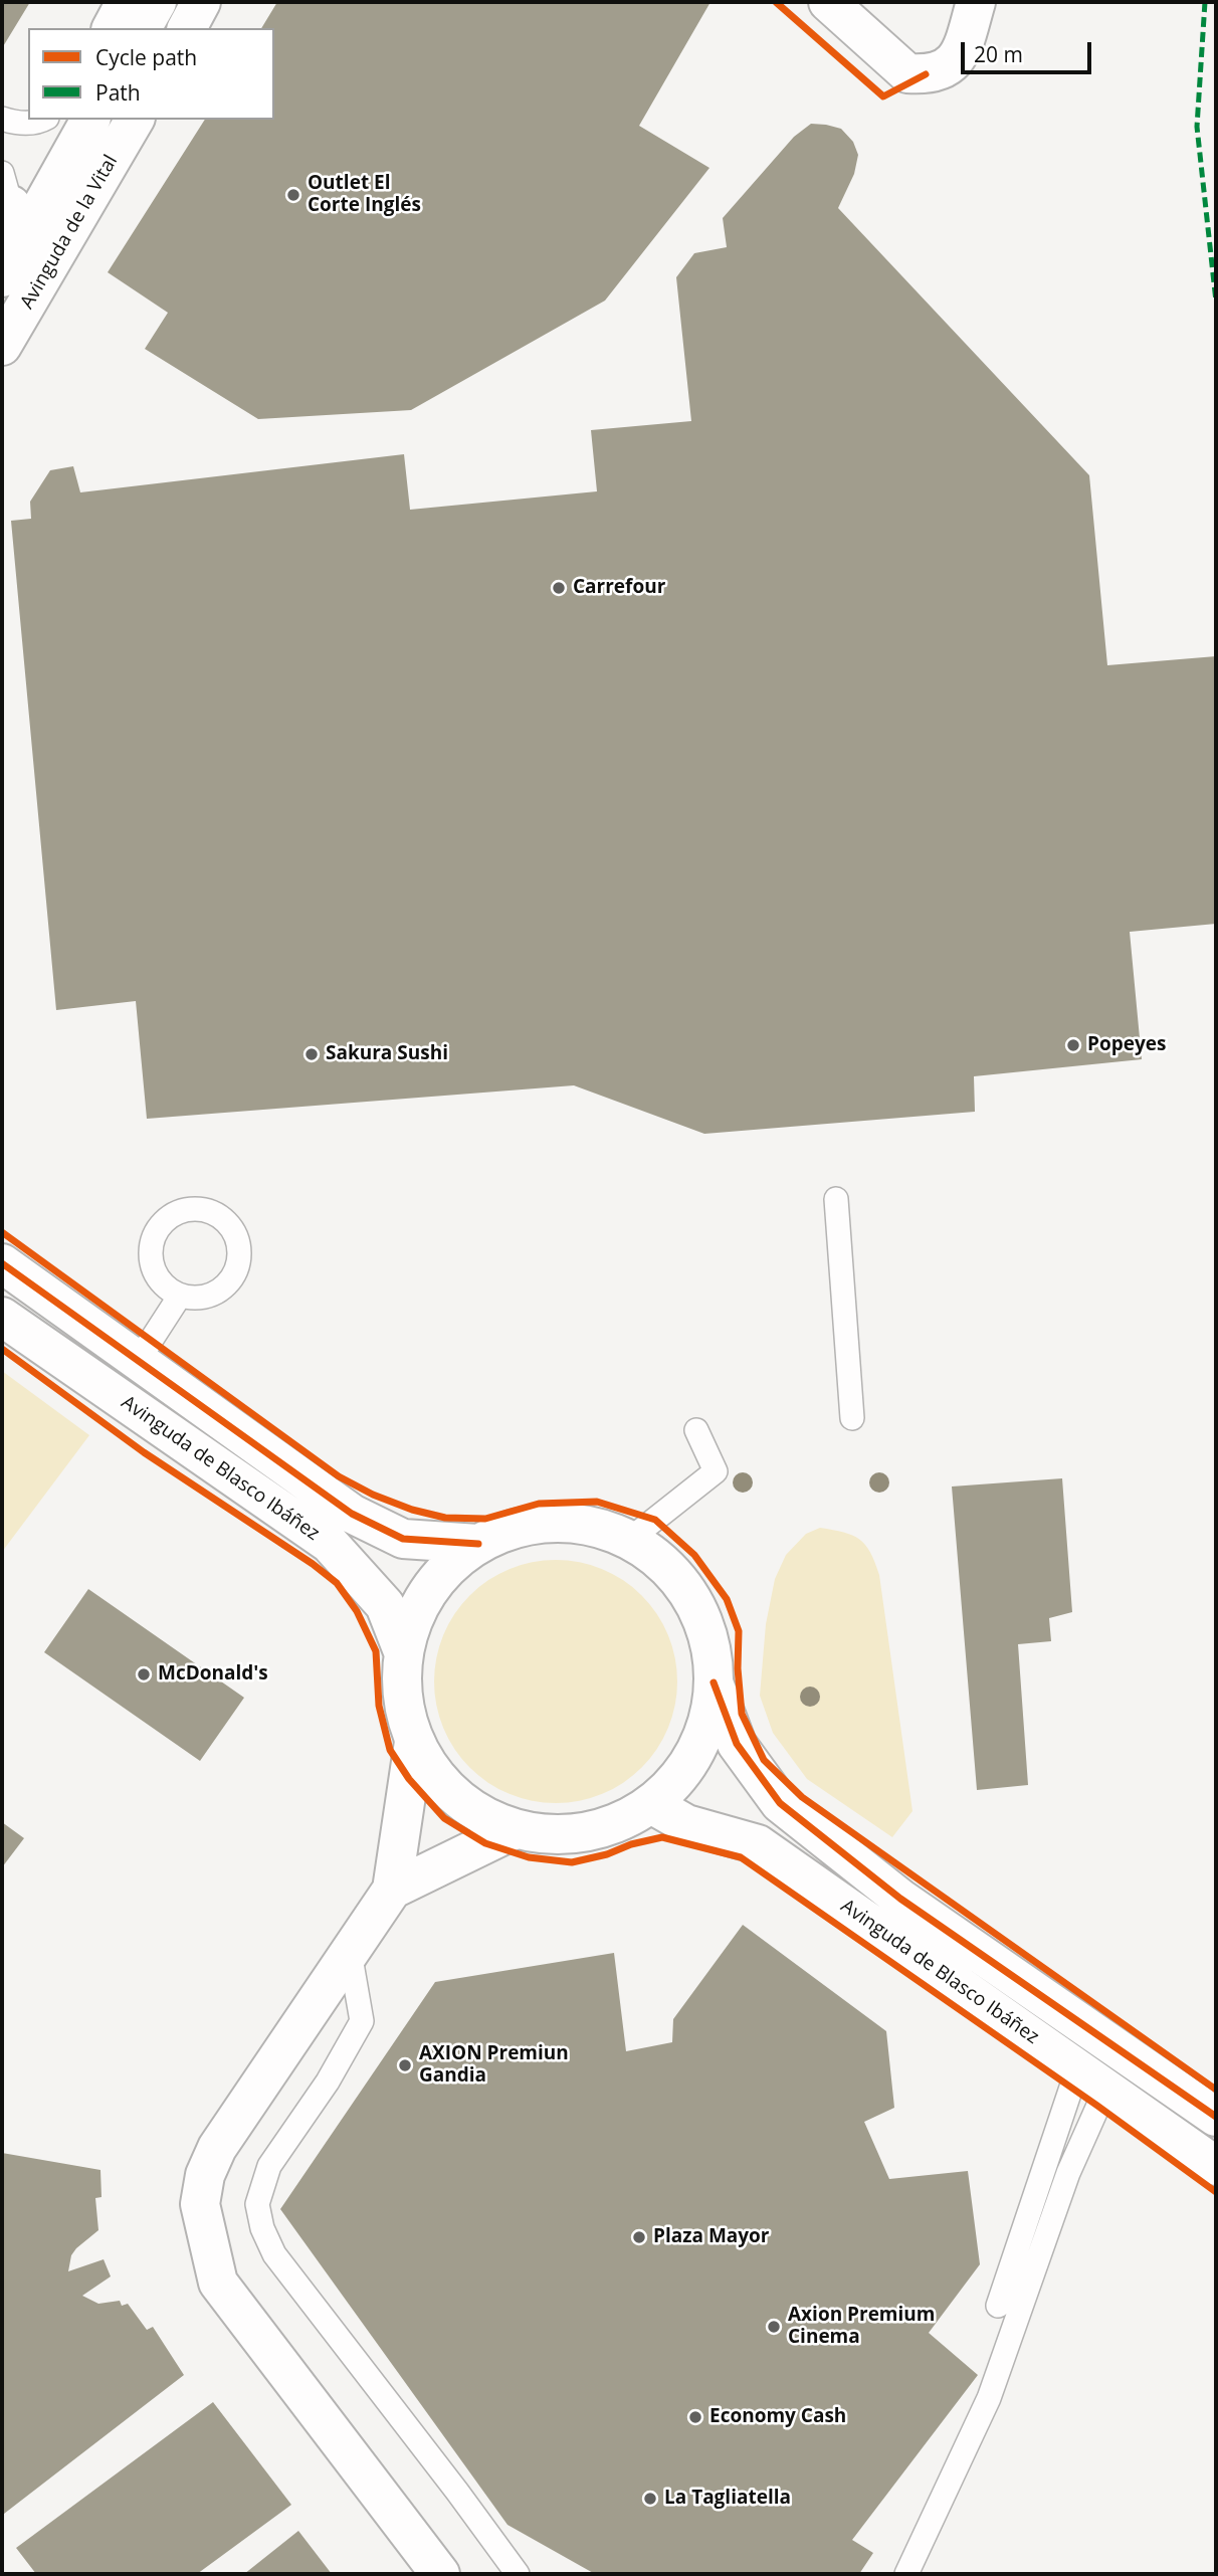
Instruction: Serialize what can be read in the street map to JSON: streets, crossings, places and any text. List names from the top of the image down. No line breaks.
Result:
{"streets":{"main road":["Avinguda de la Vital","Avinguda de Blasco Ibáñez"]},"places":["Outlet El Corte Inglés","Carrefour","Popeyes","Sakura Sushi","McDonald's","AXION Premiun Gandia","Plaza Mayor","Axion Premium Cinema","Economy Cash","La Tagliatella"],"legend":["Cycle path","Path"],"scale_bar":"20 m"}
